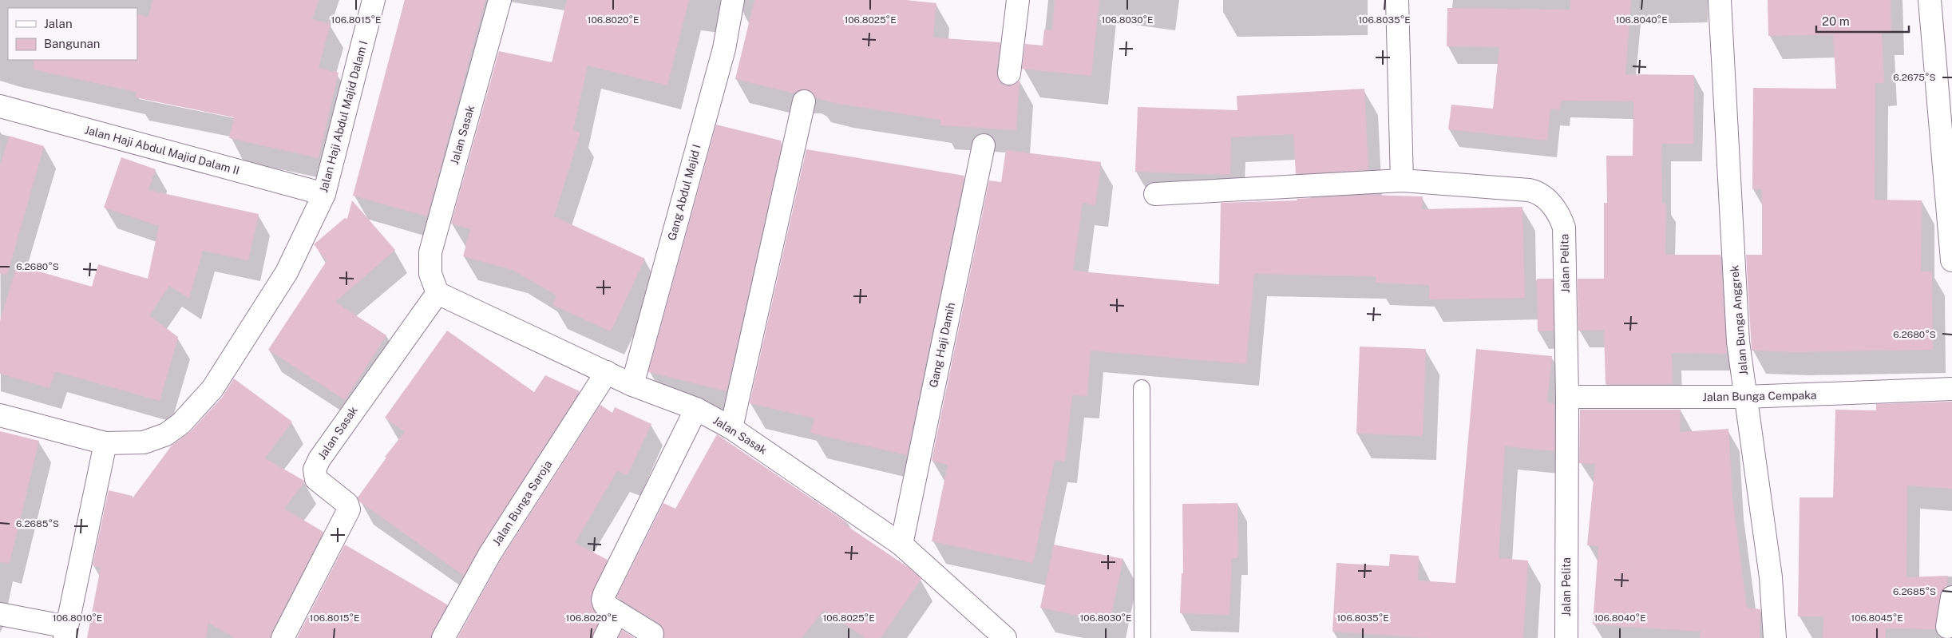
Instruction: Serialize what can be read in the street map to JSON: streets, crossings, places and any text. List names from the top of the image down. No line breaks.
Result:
{"streets":{"street":["Jalan Haji Abdul Majid Dalam I","Jalan Sasak","Jalan Haji Abdul Majid Dalam II","Gang Abdul Majid I","Jalan Pelita","Jalan Bunga Anggrek","Gang Haji Damih","Jalan Bunga Cempaka","Jalan Bunga Saroja"]},"crossings":[["Jalan Haji Abdul Majid Dalam I","Jalan Haji Abdul Majid Dalam II"],["Jalan Sasak","Gang Abdul Majid I"],["Jalan Sasak","Gang Haji Damih"],["Jalan Sasak","Jalan Bunga Saroja"],["Jalan Pelita","Jalan Bunga Cempaka"],["Jalan Bunga Anggrek","Jalan Bunga Cempaka"]],"legend":["Jalan","Bangunan"],"scale_bar":"20 m","coordinates":["106.8015°E","106.8020°E","106.8025°E","106.8030°E","106.8035°E","106.8040°E","6.2675°S","6.2680°S","6.2685°S","106.8010°E","106.8045°E"]}
